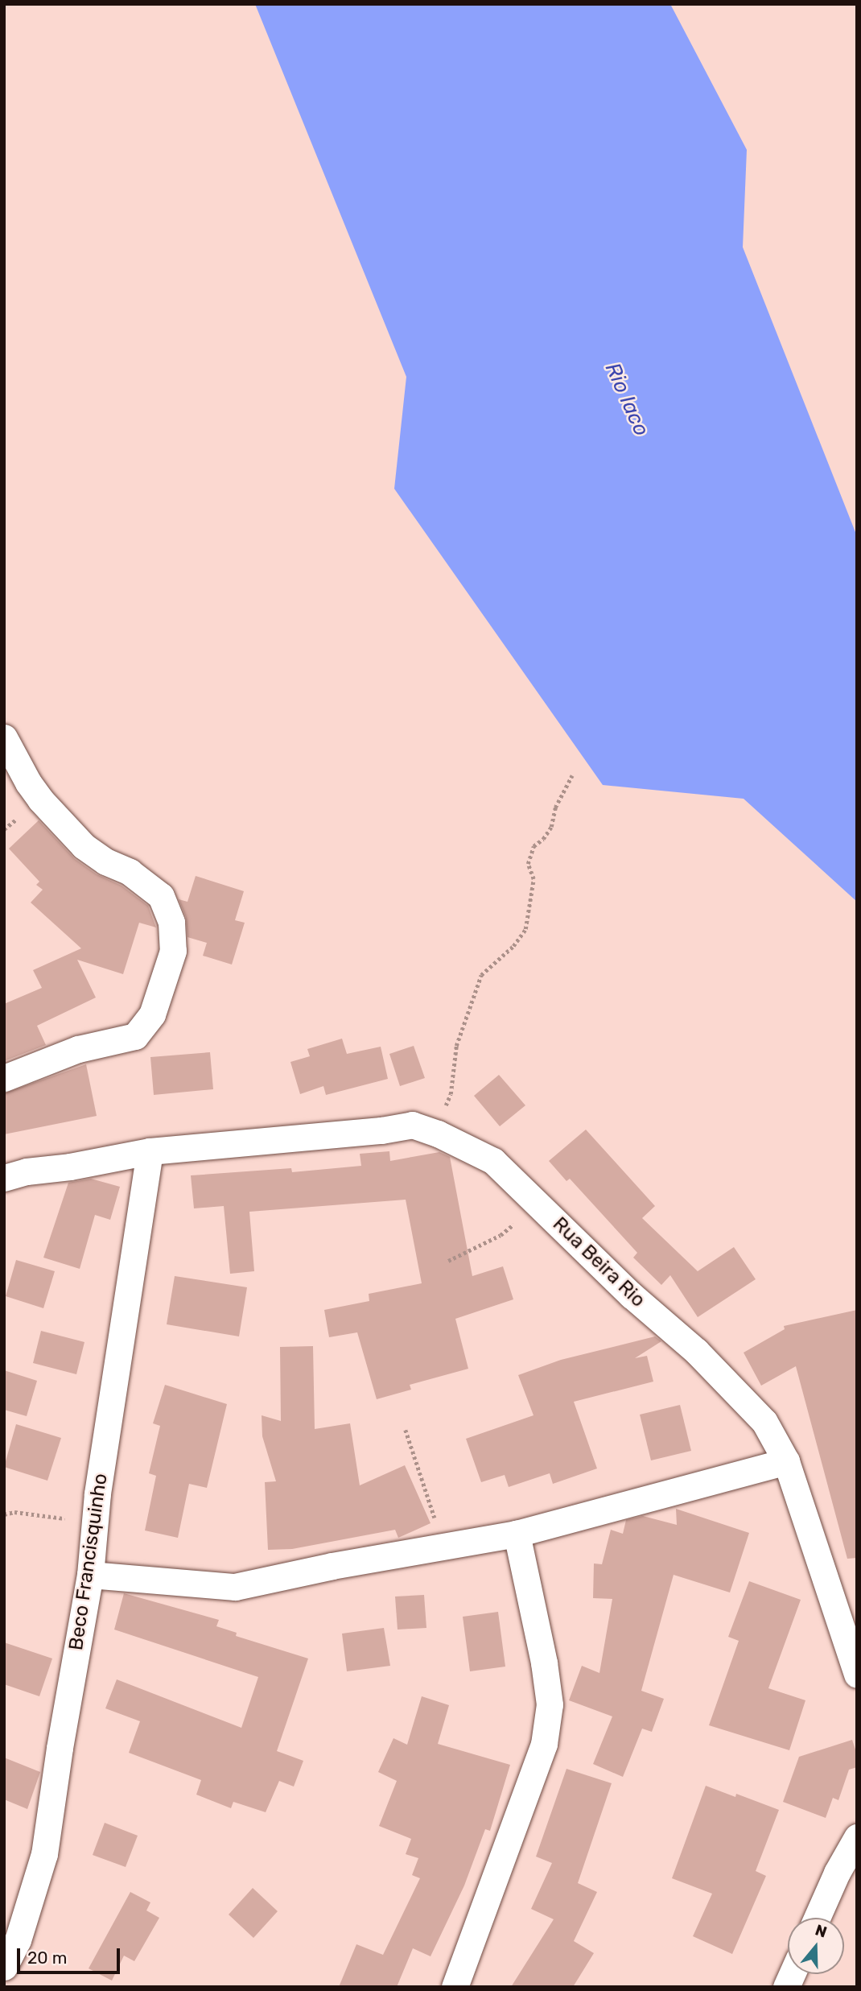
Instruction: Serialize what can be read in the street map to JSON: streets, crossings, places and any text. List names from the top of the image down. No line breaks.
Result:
{"streets":{"street":["Rua Beira Rio","Beco Francisquinho"]},"crossings":[["Rua Beira Rio","Beco Francisquinho"]],"water":["Rio Iaco"],"scale_bar":"20 m","north":"top"}
